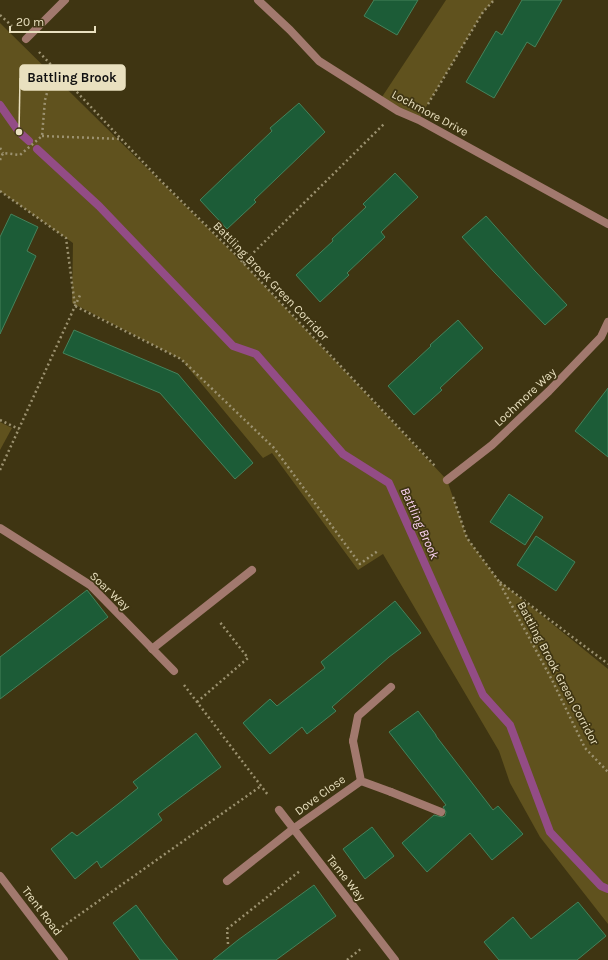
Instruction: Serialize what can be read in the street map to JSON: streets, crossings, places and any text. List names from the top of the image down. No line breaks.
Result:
{"streets":{"street":["Lochmore Drive","Lochmore Way","Soar Way","Dove Close","Tame Way","Trent Road"],"path":["Battling Brook Green Corridor"]},"crossings":[["Battling Brook Green Corridor","Lochmore Way"],["Dove Close","Tame Way"]],"water":["Battling Brook"],"places":["Battling Brook"],"scale_bar":"20 m"}
